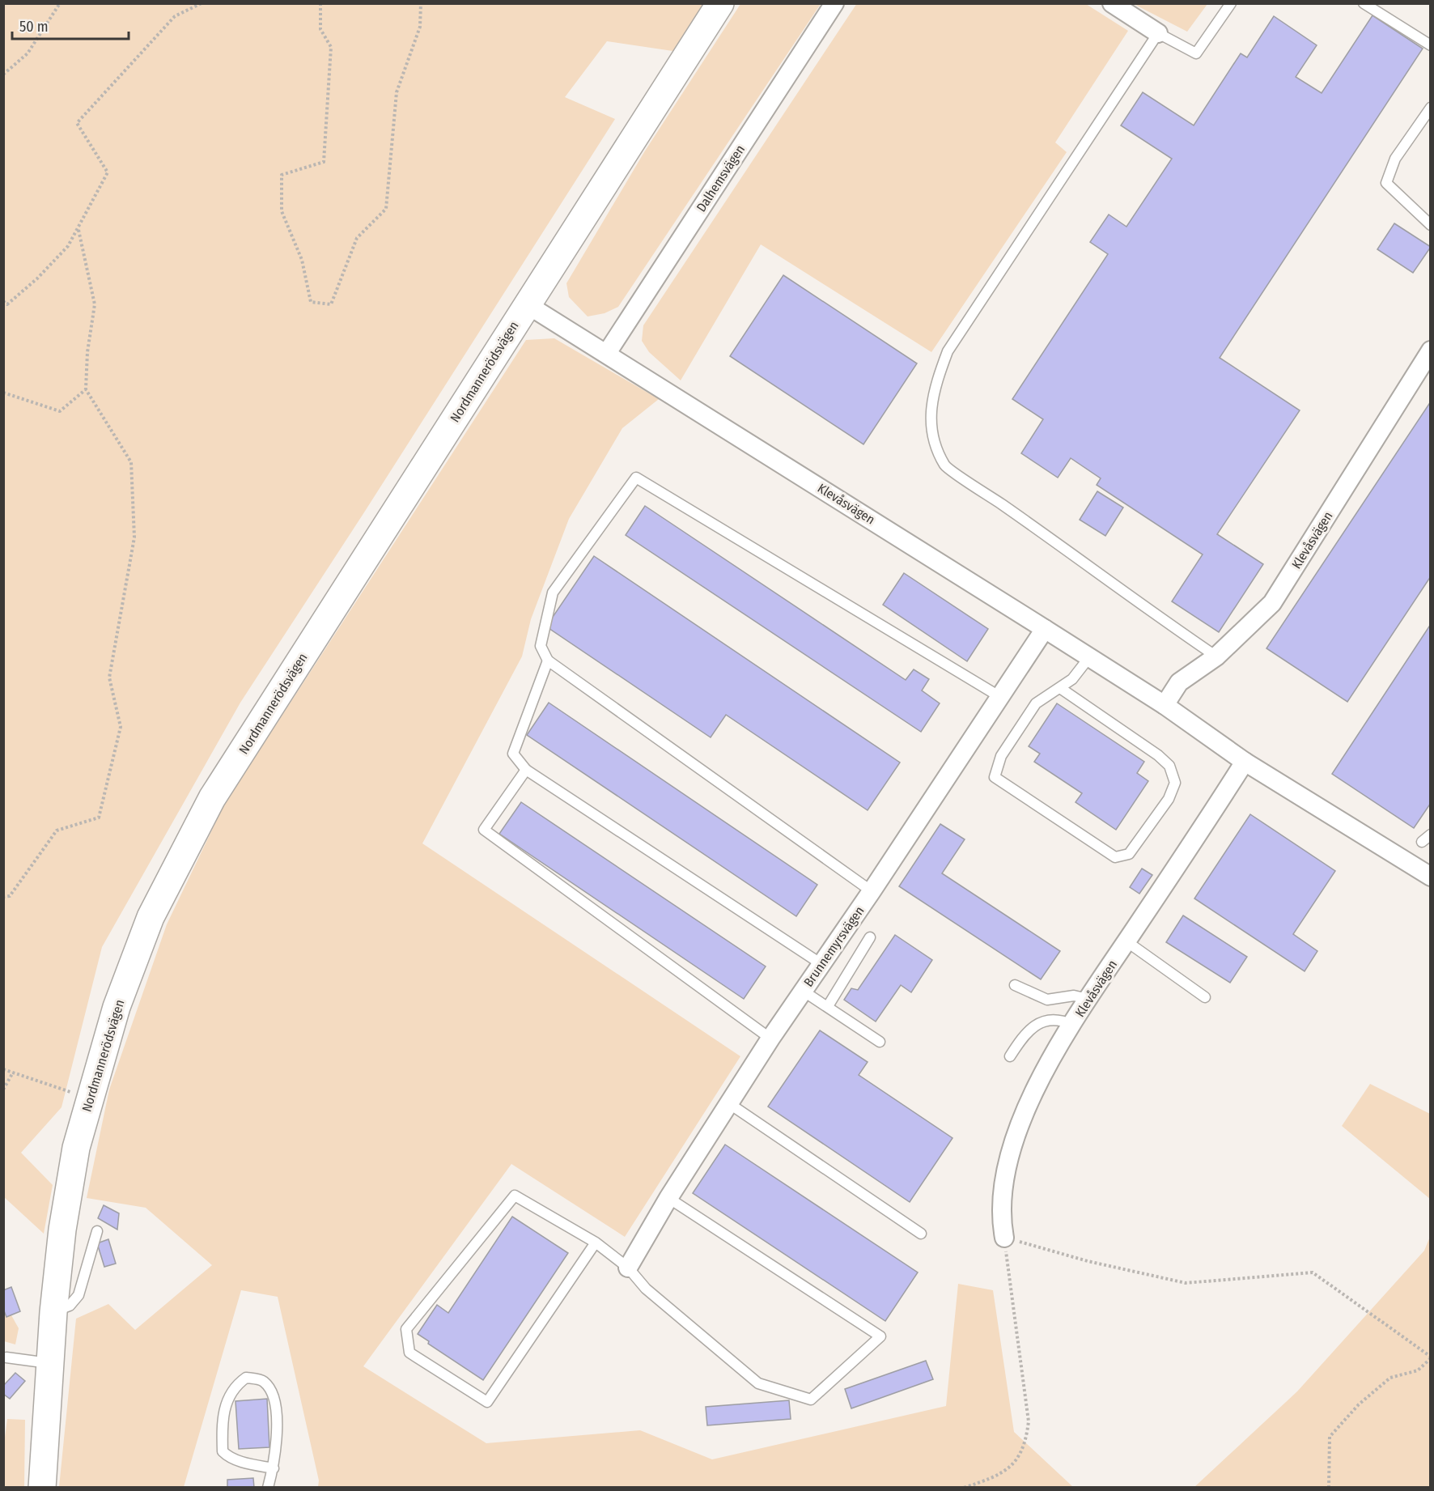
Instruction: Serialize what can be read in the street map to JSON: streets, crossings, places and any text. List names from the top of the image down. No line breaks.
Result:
{"streets":{"main road":["Nordmannerödsvägen"],"street":["Dalhemsvägen","Klevåsvägen","Brunnemyrsvägen"]},"crossings":[["Dalhemsvägen","Klevåsvägen"],["Nordmannerödsvägen","Klevåsvägen"],["Klevåsvägen","Brunnemyrsvägen"]],"scale_bar":"50 m"}
